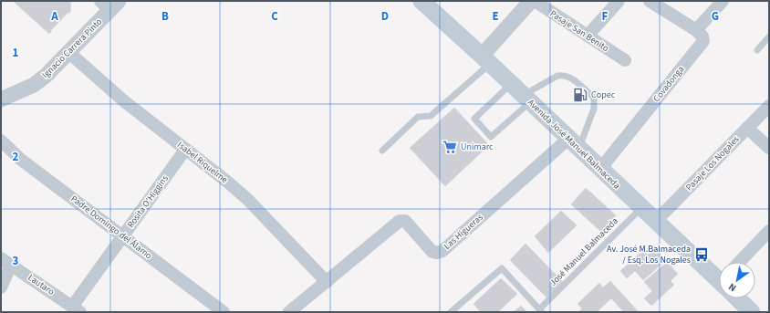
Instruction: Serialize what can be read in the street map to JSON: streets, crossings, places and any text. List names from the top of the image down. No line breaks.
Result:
{"streets":{"main road":["Avenida José Manuel Balmaceda"],"street":["Pasaje San Benito","Ignacio Carrera Pinto","Covadonga","Isabel Riquelme","Pasaje Los Nogales","Rosita O'Higgins","Padre Domingo del Álamo","Las Higueras","Lautaro"],"lane":["José Manuel Balmaceda"]},"crossings":[["Ignacio Carrera Pinto","Isabel Riquelme"],["Covadonga","Avenida José Manuel Balmaceda"],["Avenida José Manuel Balmaceda","Pasaje Los Nogales"],["Avenida José Manuel Balmaceda","Las Higueras"],["Avenida José Manuel Balmaceda","José Manuel Balmaceda"],["Isabel Riquelme","Rosita O'Higgins"],["Isabel Riquelme","Las Higueras"],["Rosita O'Higgins","Padre Domingo del Álamo"],["Rosita O'Higgins","Lautaro"]],"places":{"fuel station":["Copec"],"supermarket":["Unimarc"],"bus stop":["Av. José M.Balmaceda / Esq. Los Nogales"]},"north":"bottom left","grid":{"columns":["A","B","C","D","E","F","G"],"rows":["1","2","3"]}}
